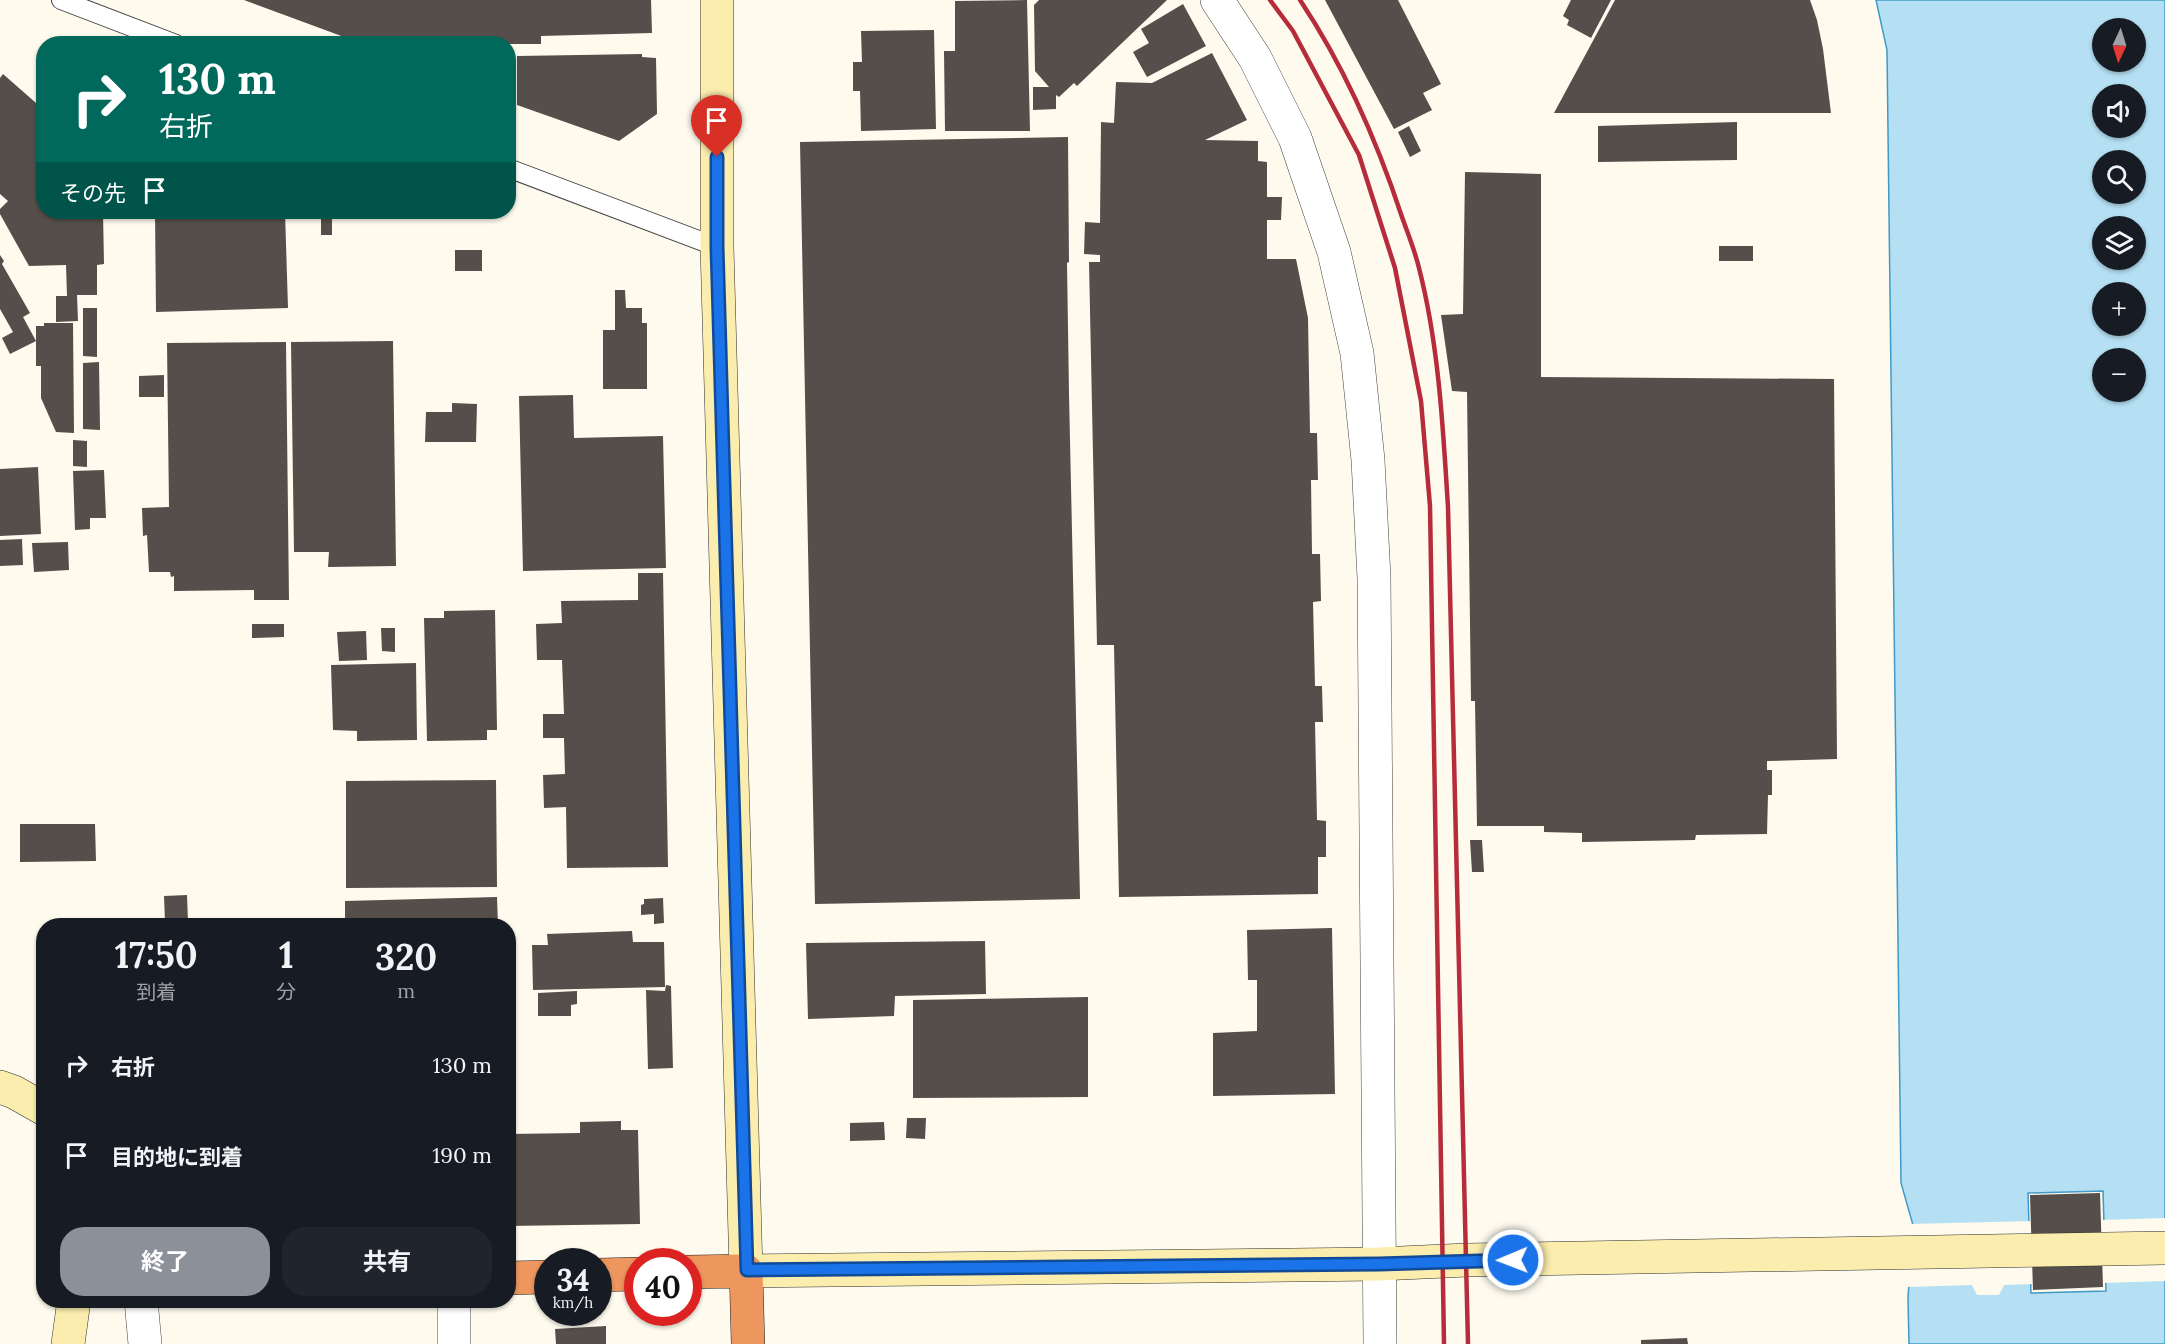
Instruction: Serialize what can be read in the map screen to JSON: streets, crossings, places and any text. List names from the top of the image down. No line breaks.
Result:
{"north":"bottom","page":{"map_buttons":["+","−"],"turn":["130 m","右折"],"then":"その先","eta":["17:50","到着","1","分","320","m"],"list":[{"name":"右折","value":"130 m"},{"name":"目的地に到着","value":"190 m"}],"buttons":["終了","共有"],"speed":"34 km/h","limit":"40"}}
